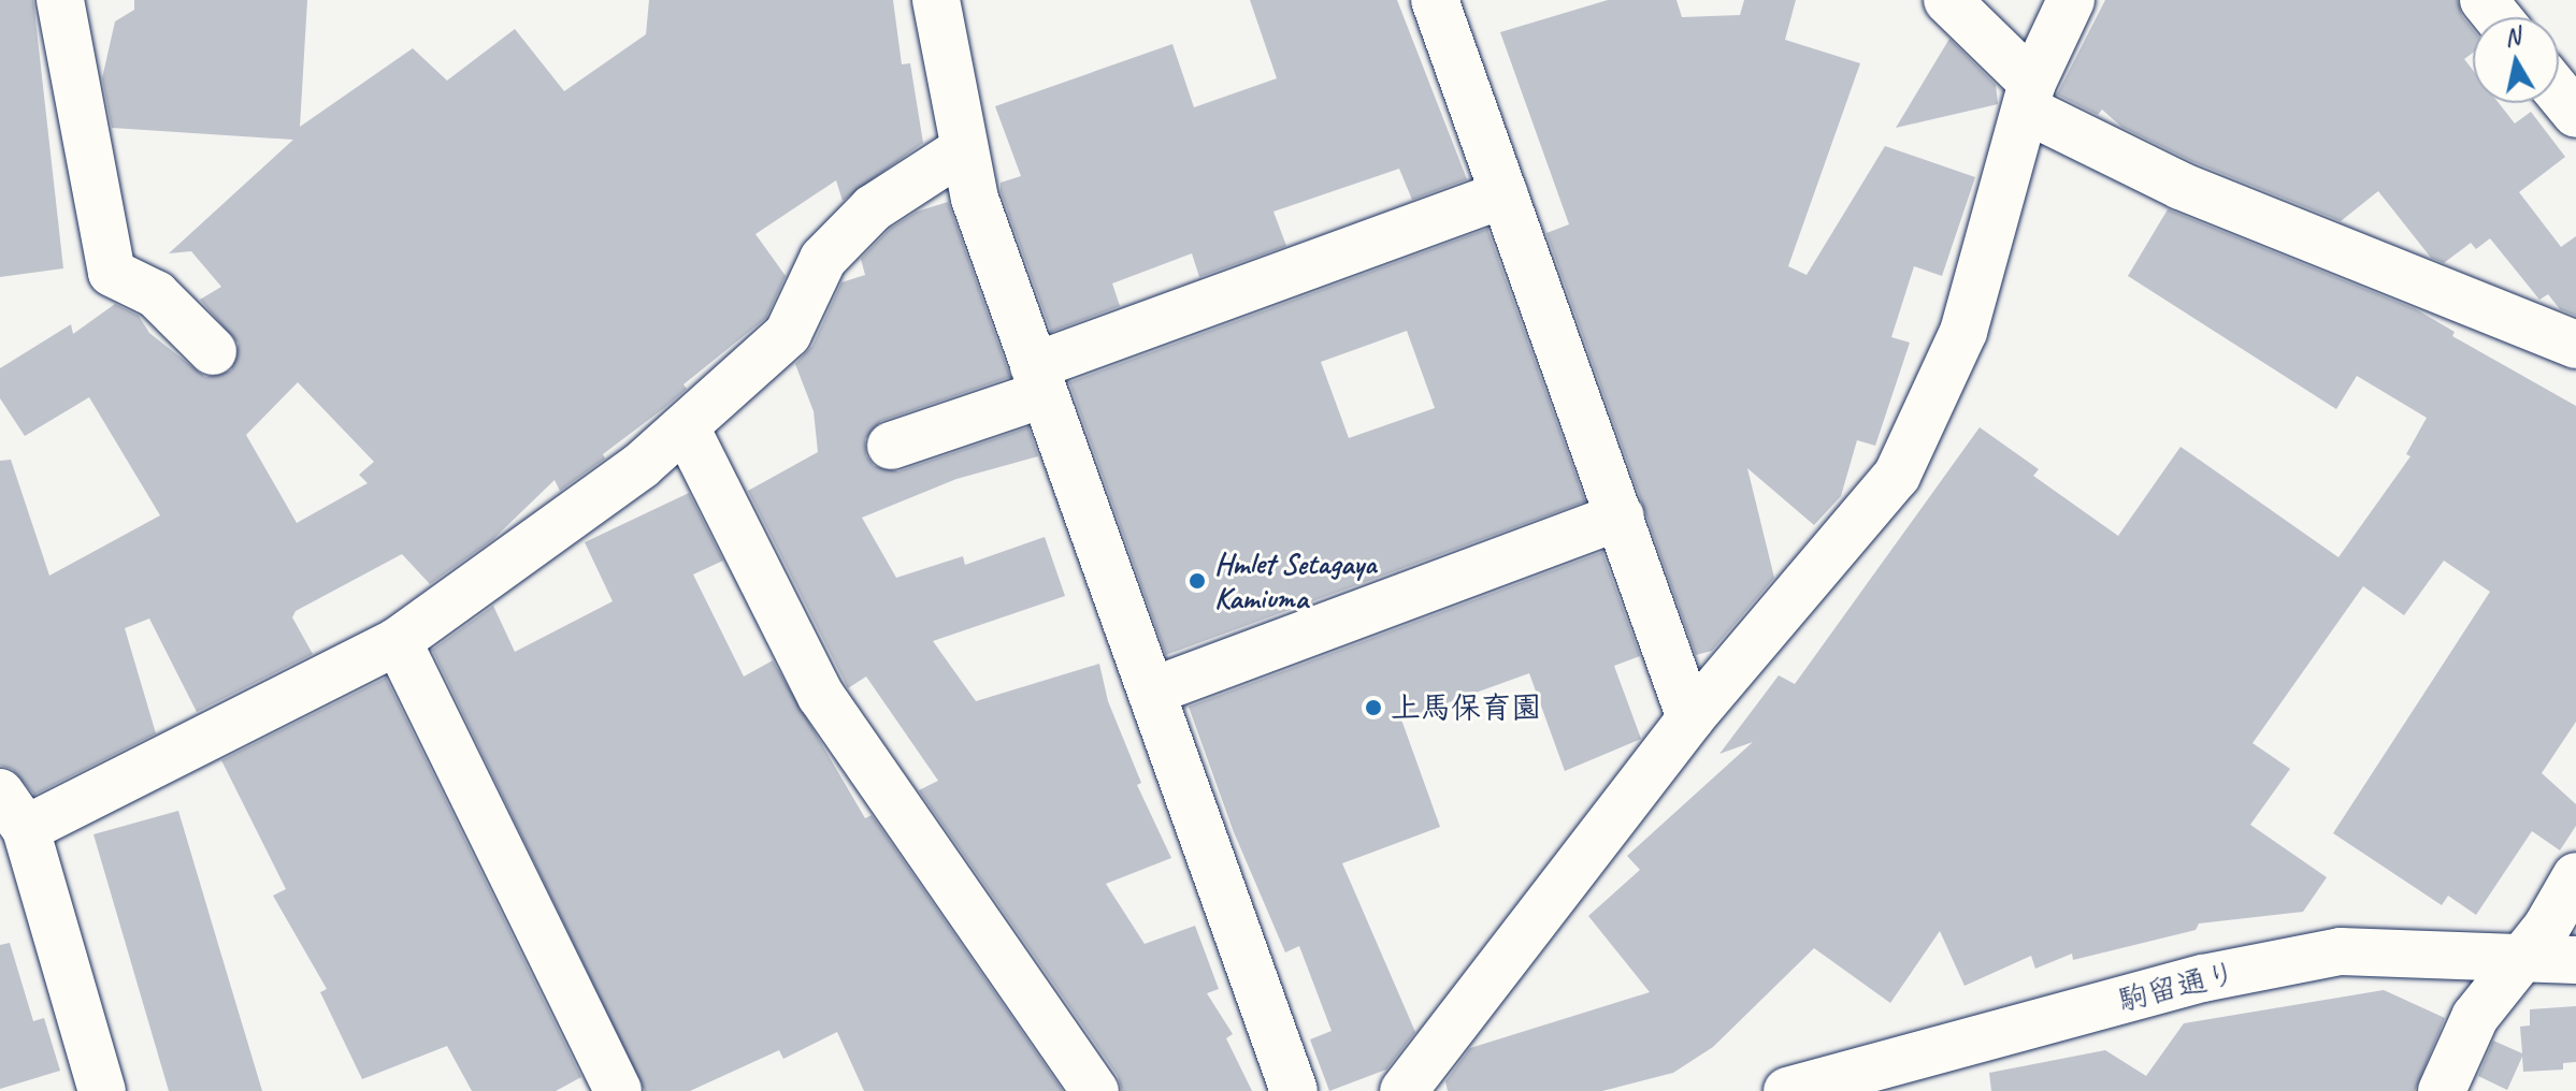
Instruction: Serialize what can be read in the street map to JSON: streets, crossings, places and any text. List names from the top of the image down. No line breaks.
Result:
{"streets":{"street":["駒留通り"]},"places":["Hmlet Setagaya Kamiuma","上馬保育園"],"north":"top"}
